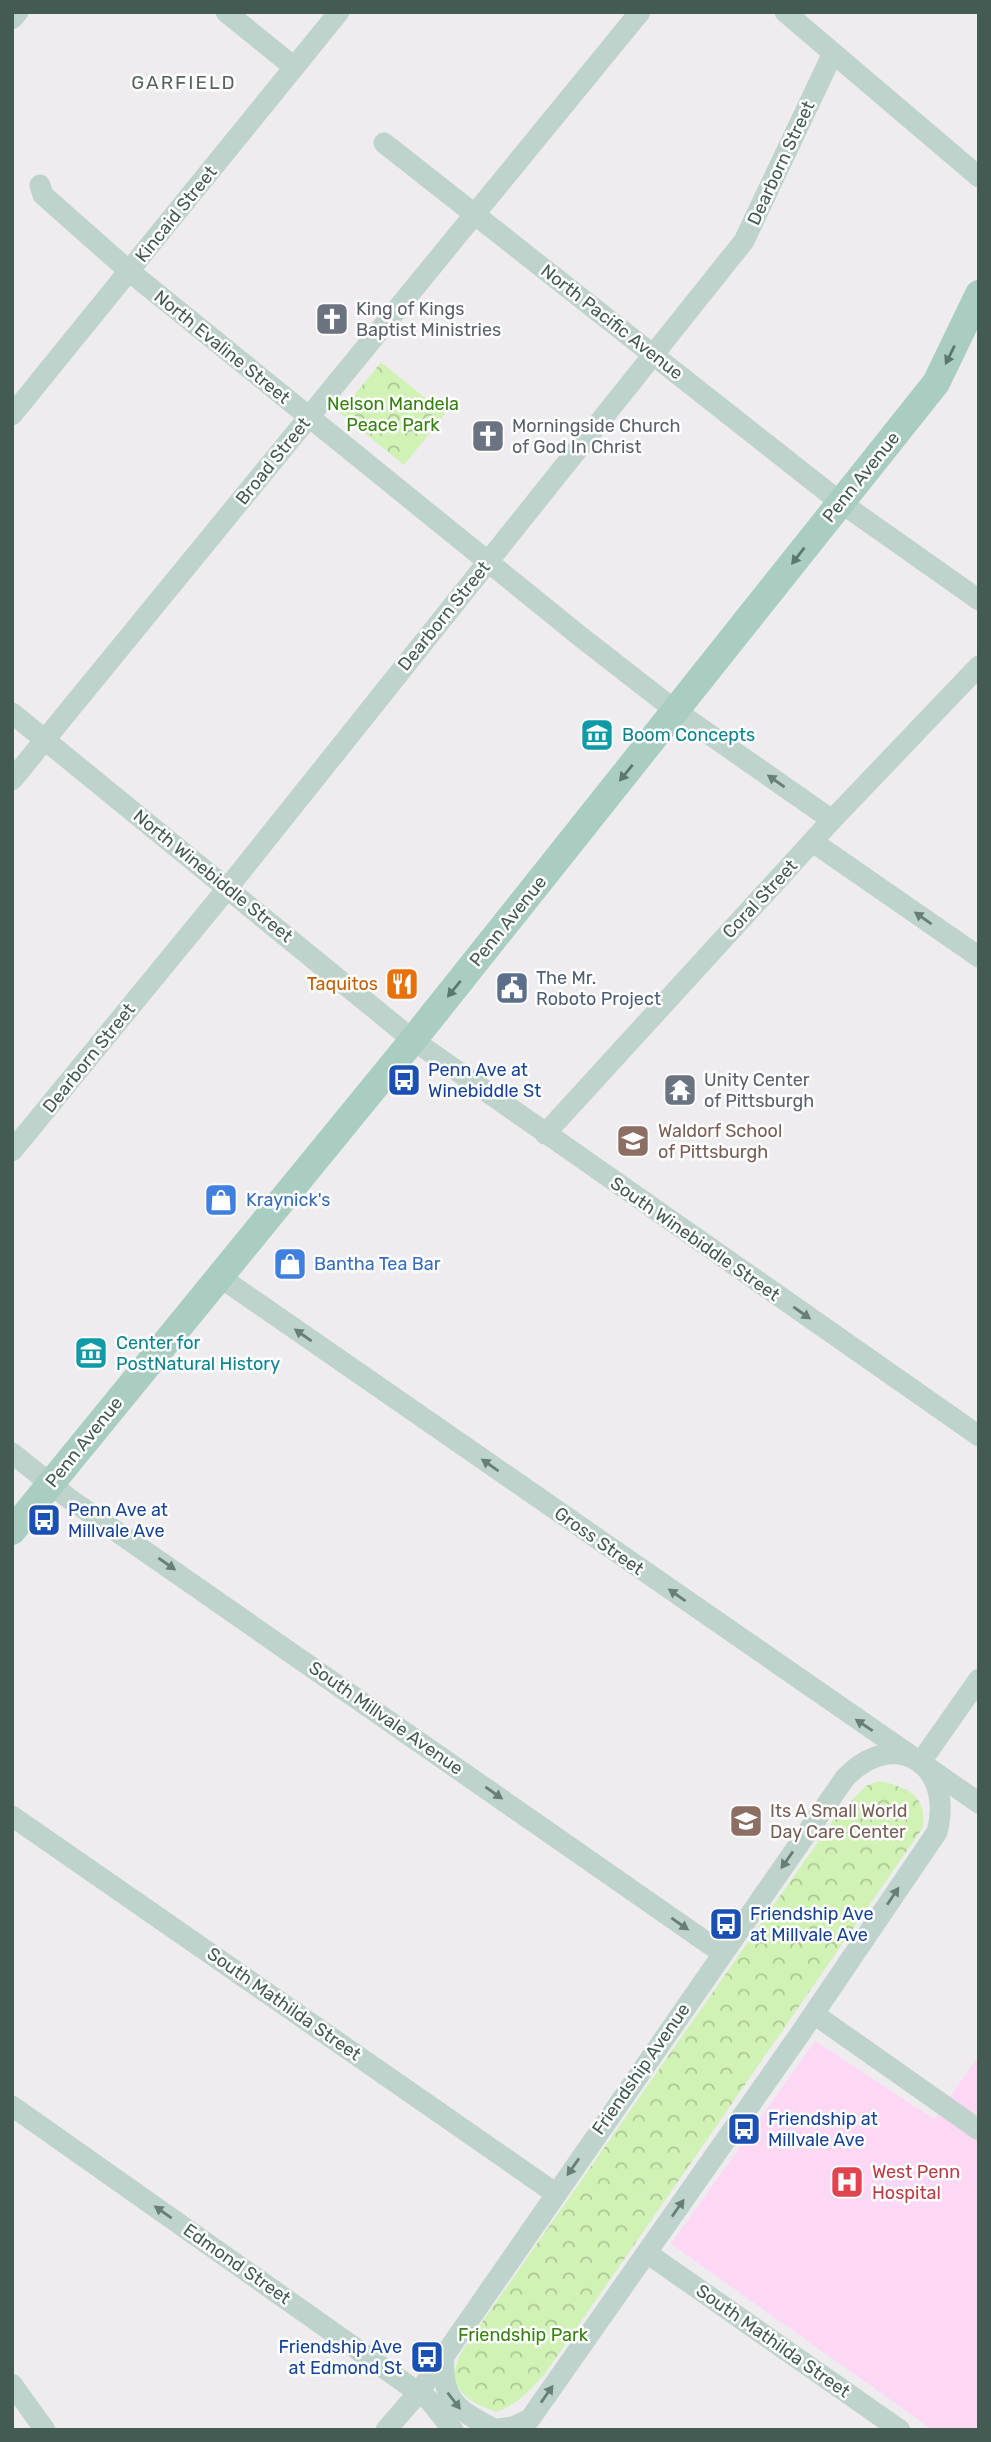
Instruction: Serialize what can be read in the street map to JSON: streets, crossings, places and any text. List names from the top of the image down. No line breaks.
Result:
{"streets":{"main road":["Penn Avenue"],"street":["Dearborn Street","Kincaid Street","North Pacific Avenue","North Evaline Street","Broad Street","North Winebiddle Street","Coral Street","South Winebiddle Street","Gross Street","South Millvale Avenue","South Mathilda Street","Friendship Avenue","Edmond Street"]},"crossings":[["Dearborn Street","North Pacific Avenue"],["Dearborn Street","North Evaline Street"],["Dearborn Street","North Winebiddle Street"],["Kincaid Street","North Evaline Street"],["North Pacific Avenue","Broad Street"],["North Pacific Avenue","Penn Avenue"],["North Evaline Street","Broad Street"],["North Evaline Street","Penn Avenue"],["North Evaline Street","Coral Street"],["Broad Street","North Winebiddle Street"],["Penn Avenue","North Winebiddle Street"],["Penn Avenue","South Winebiddle Street"],["Penn Avenue","Gross Street"],["Penn Avenue","South Millvale Avenue"],["North Winebiddle Street","South Winebiddle Street"],["Coral Street","South Winebiddle Street"],["Gross Street","Friendship Avenue"],["South Millvale Avenue","Friendship Avenue"],["South Mathilda Street","Friendship Avenue"],["Friendship Avenue","Edmond Street"]],"one_way":["Penn Avenue","South Winebiddle Street","Gross Street","South Millvale Avenue","Edmond Street"],"districts":["GARFIELD"],"parks":["Nelson Mandela Peace Park","Friendship Park"],"places":{"church":["King of Kings Baptist Ministries","Morningside Church of God In Christ"],"museum":["Boom Concepts","Center for PostNatural History"],"restaurant":["Taquitos"],"public building":["The Mr. Roboto Project"],"bus stop":["Penn Ave at Winebiddle St","Penn Ave at Millvale Ave","Friendship Ave at Millvale Ave","Friendship at Millvale Ave","Friendship Ave at Edmond St"],"temple":["Unity Center of Pittsburgh"],"school or university":["Waldorf School of Pittsburgh","Its A Small World Day Care Center"],"shop":["Kraynick's","Bantha Tea Bar"],"hospital":["West Penn Hospital"]}}
